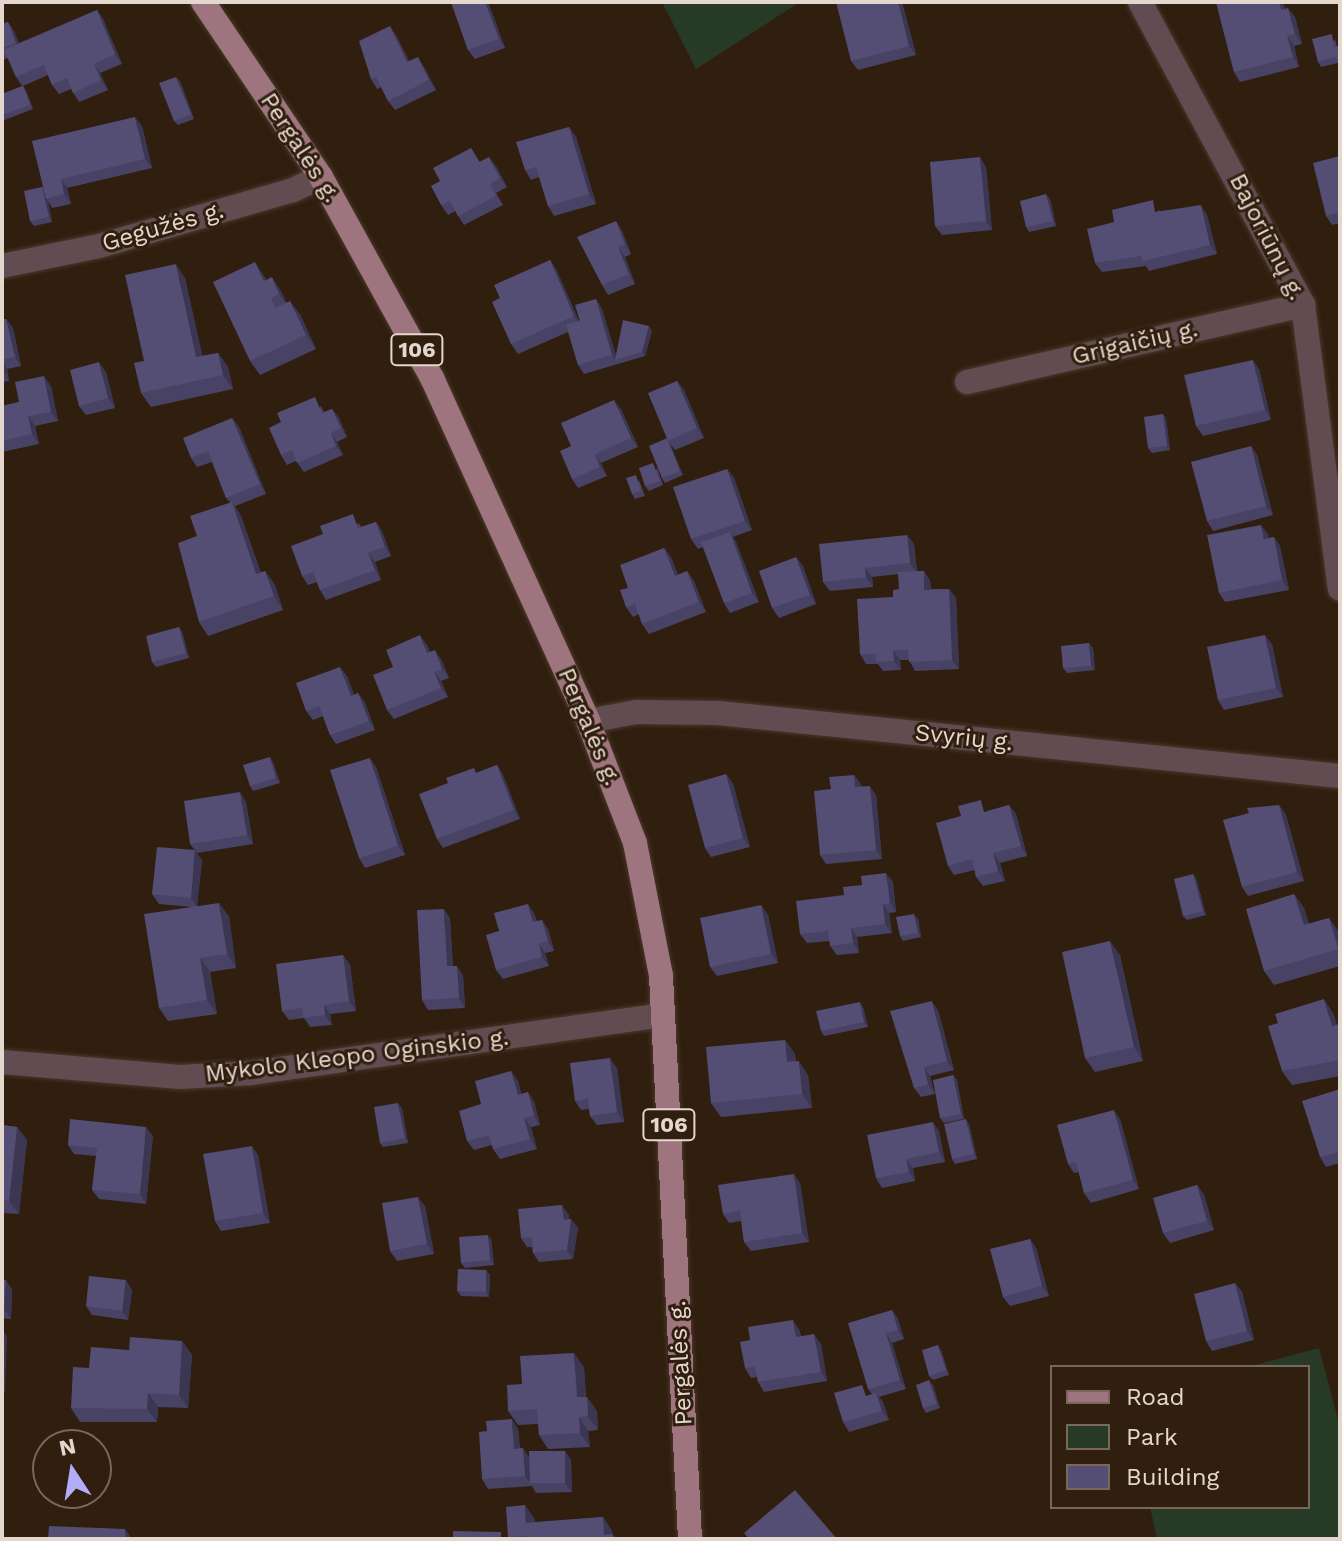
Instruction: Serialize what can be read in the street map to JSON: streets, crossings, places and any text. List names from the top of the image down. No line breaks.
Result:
{"streets":{"main road":["Pergalės g.","106"],"street":["Gegužės g.","Bajoriūnų g.","Grigaičių g.","Svyrių g.","Mykolo Kleopo Oginskio g."]},"crossings":[["Pergalės g.","Gegužės g."],["Pergalės g.","Svyrių g."],["Pergalės g.","Mykolo Kleopo Oginskio g."],["Bajoriūnų g.","Grigaičių g."]],"legend":["Road","Park","Building"],"north":"top"}
